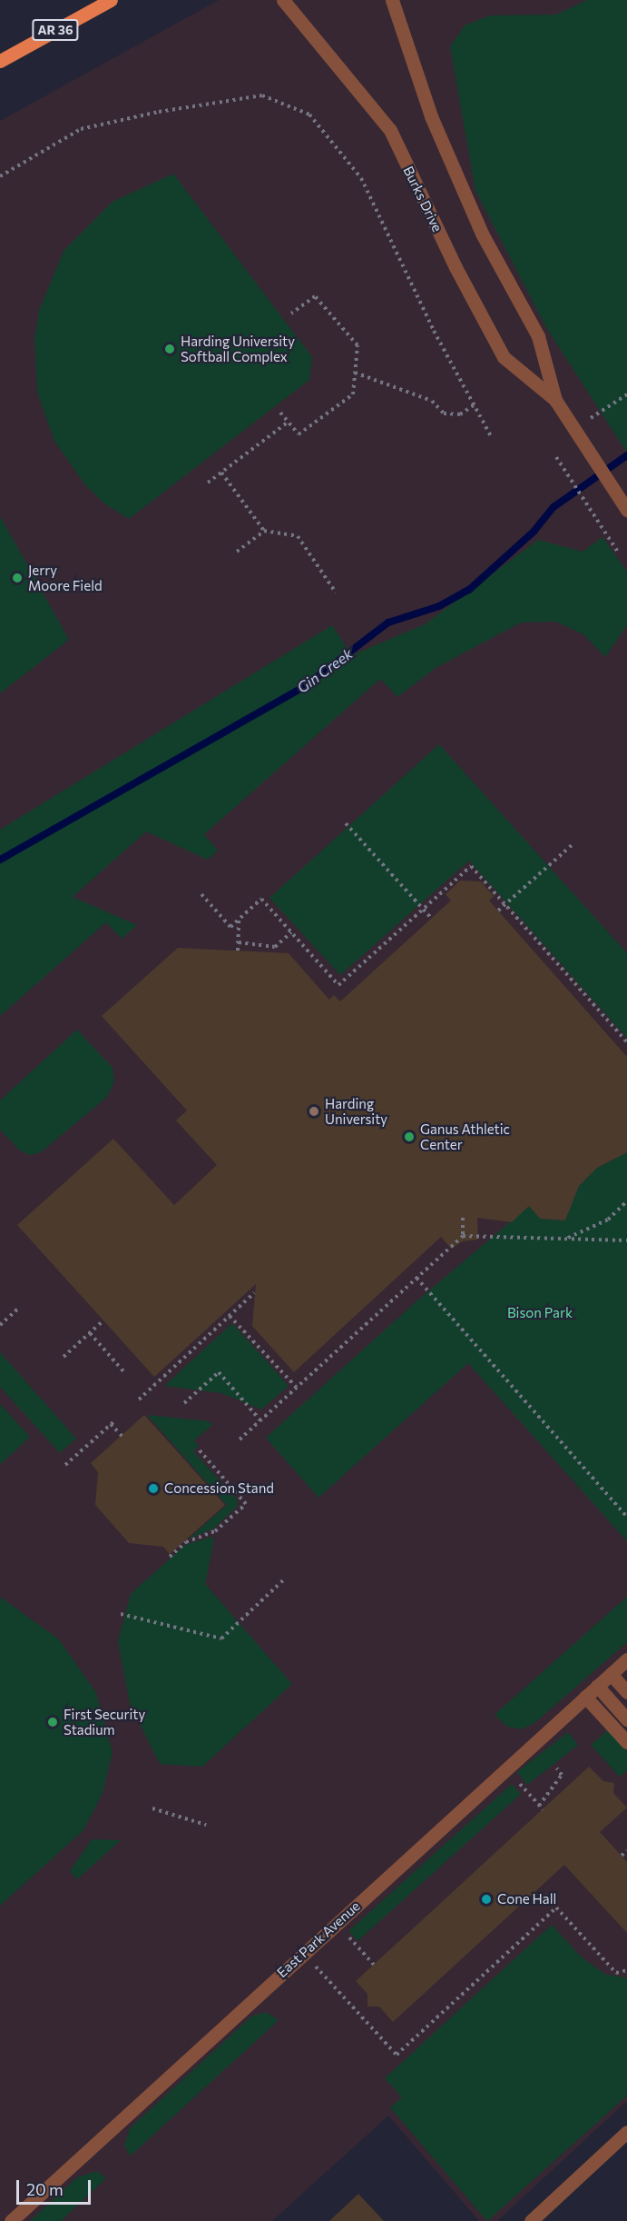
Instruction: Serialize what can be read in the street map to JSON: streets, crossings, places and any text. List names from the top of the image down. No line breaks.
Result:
{"streets":{"main road":["AR 36"],"street":["Burks Drive","East Park Avenue"]},"water":["Gin Creek"],"parks":["Bison Park"],"places":["Harding University Softball Complex","Jerry Moore Field","Harding University","Ganus Athletic Center","Concession Stand","First Security Stadium","Cone Hall"],"scale_bar":"20 m"}
